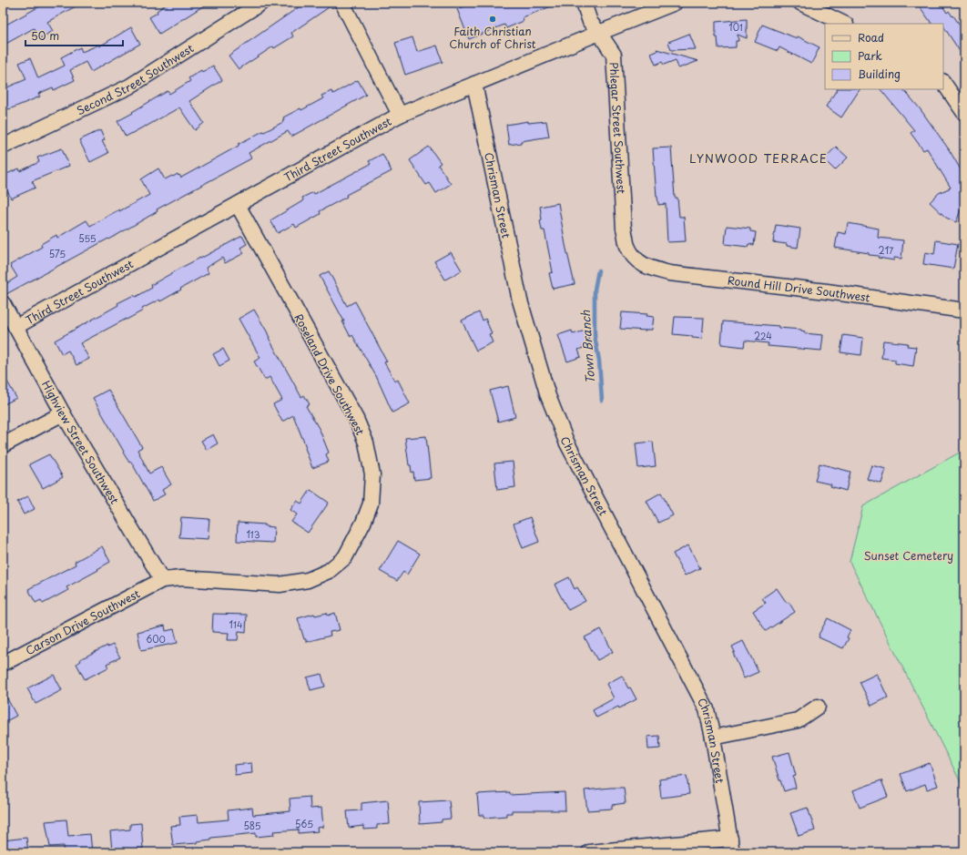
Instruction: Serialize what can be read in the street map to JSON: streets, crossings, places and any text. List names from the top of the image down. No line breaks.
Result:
{"streets":{"street":["Second Street Southwest","Phlegar Street Southwest","Third Street Southwest","Chrisman Street","Round Hill Drive Southwest","Roseland Drive Southwest","Highview Street Southwest","Carson Drive Southwest"]},"crossings":[["Phlegar Street Southwest","Third Street Southwest"],["Phlegar Street Southwest","Round Hill Drive Southwest"],["Third Street Southwest","Chrisman Street"],["Third Street Southwest","Roseland Drive Southwest"],["Third Street Southwest","Highview Street Southwest"],["Roseland Drive Southwest","Highview Street Southwest"],["Roseland Drive Southwest","Carson Drive Southwest"],["Highview Street Southwest","Carson Drive Southwest"]],"districts":["LYNWOOD TERRACE"],"water":["Town Branch"],"parks":["Sunset Cemetery"],"places":["Faith Christian Church of Christ"],"house_numbers":["101","555","217","575","224","113","114","600","565","585"],"legend":["Road","Park","Building"],"scale_bar":"50 m"}
